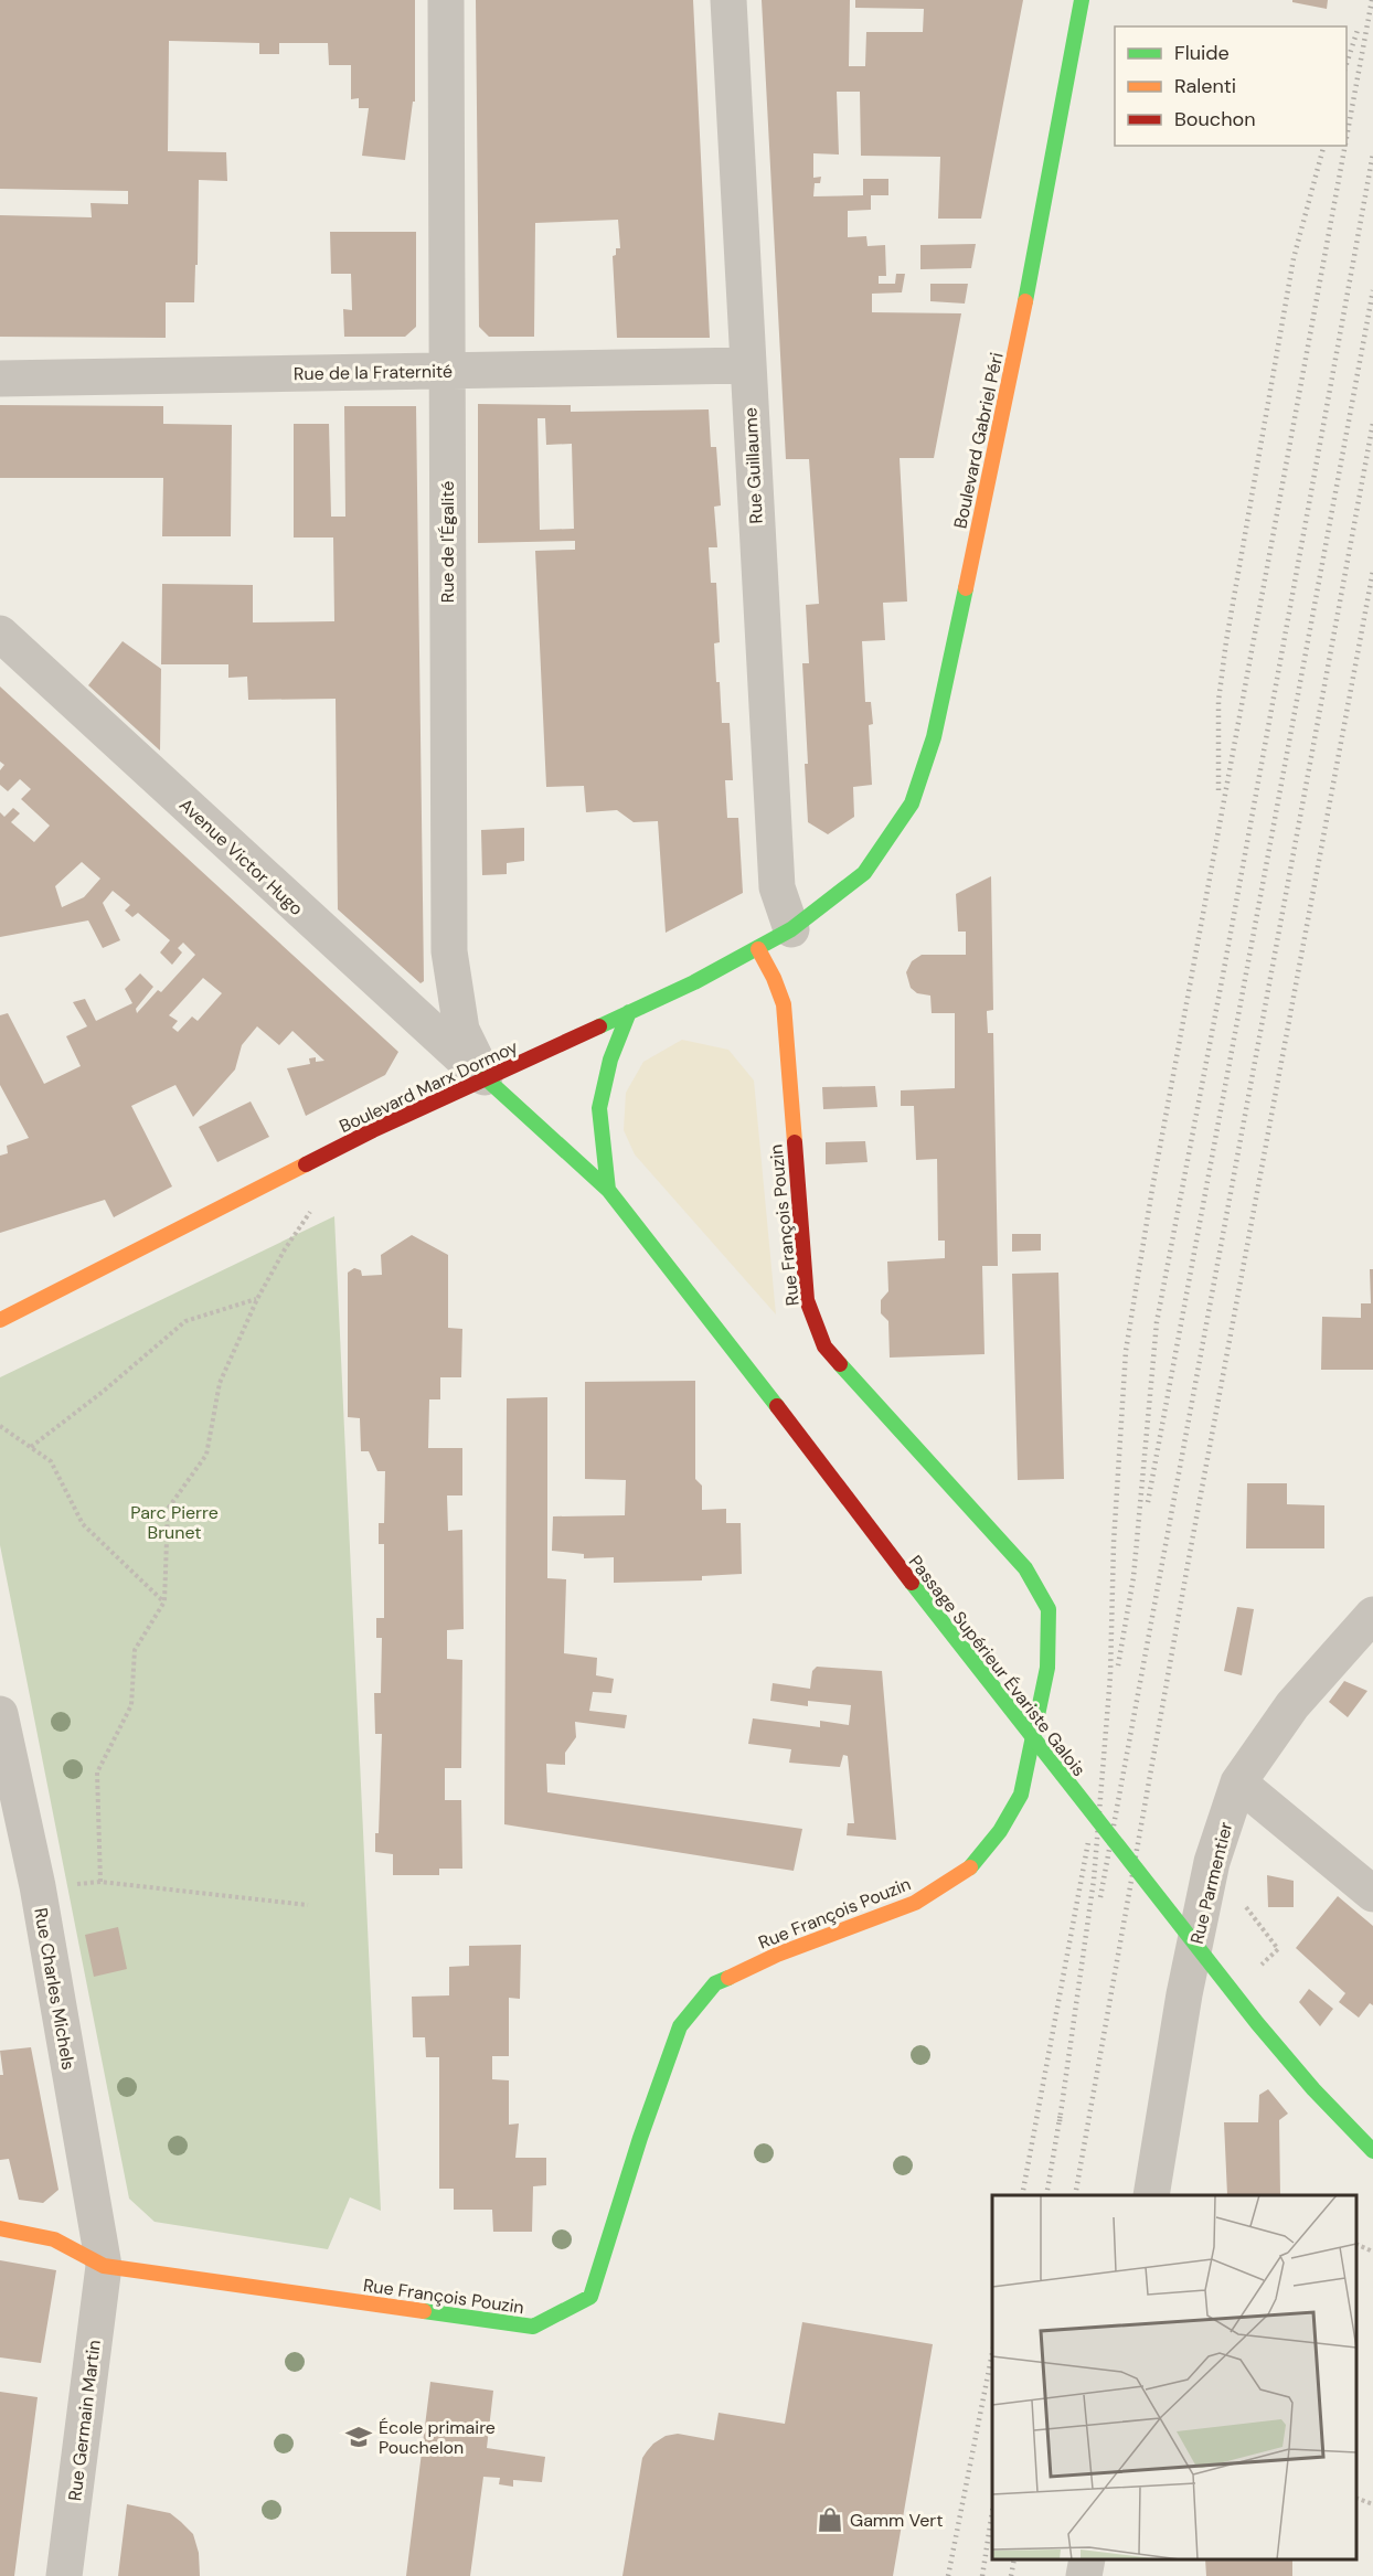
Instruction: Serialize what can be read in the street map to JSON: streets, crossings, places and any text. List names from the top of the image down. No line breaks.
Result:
{"streets":{"main road":["Boulevard Gabriel Péri","Boulevard Marx Dormoy","Rue François Pouzin","Passage Supérieur Évariste Galois"],"street":["Rue de la Fraternité","Rue Guillaume","Rue de l'Égalité","Avenue Victor Hugo","Rue Parmentier","Rue Charles Michels","Rue Germain Martin"]},"crossings":[["Rue de la Fraternité","Rue Guillaume"],["Rue de la Fraternité","Rue de l'Égalité"],["Boulevard Gabriel Péri","Boulevard Marx Dormoy"],["Rue Guillaume","Boulevard Marx Dormoy"],["Rue de l'Égalité","Avenue Victor Hugo"],["Rue de l'Égalité","Boulevard Marx Dormoy"],["Rue de l'Égalité","Passage Supérieur Évariste Galois"],["Avenue Victor Hugo","Boulevard Marx Dormoy"],["Avenue Victor Hugo","Passage Supérieur Évariste Galois"],["Boulevard Marx Dormoy","Rue François Pouzin"],["Boulevard Marx Dormoy","Passage Supérieur Évariste Galois"],["Rue François Pouzin","Rue Charles Michels"],["Rue François Pouzin","Rue Germain Martin"],["Rue Charles Michels","Rue Germain Martin"]],"parks":["Parc Pierre Brunet"],"places":{"school or university":["École primaire Pouchelon"],"shop":["Gamm Vert"]},"legend":["Fluide","Ralenti","Bouchon"]}
